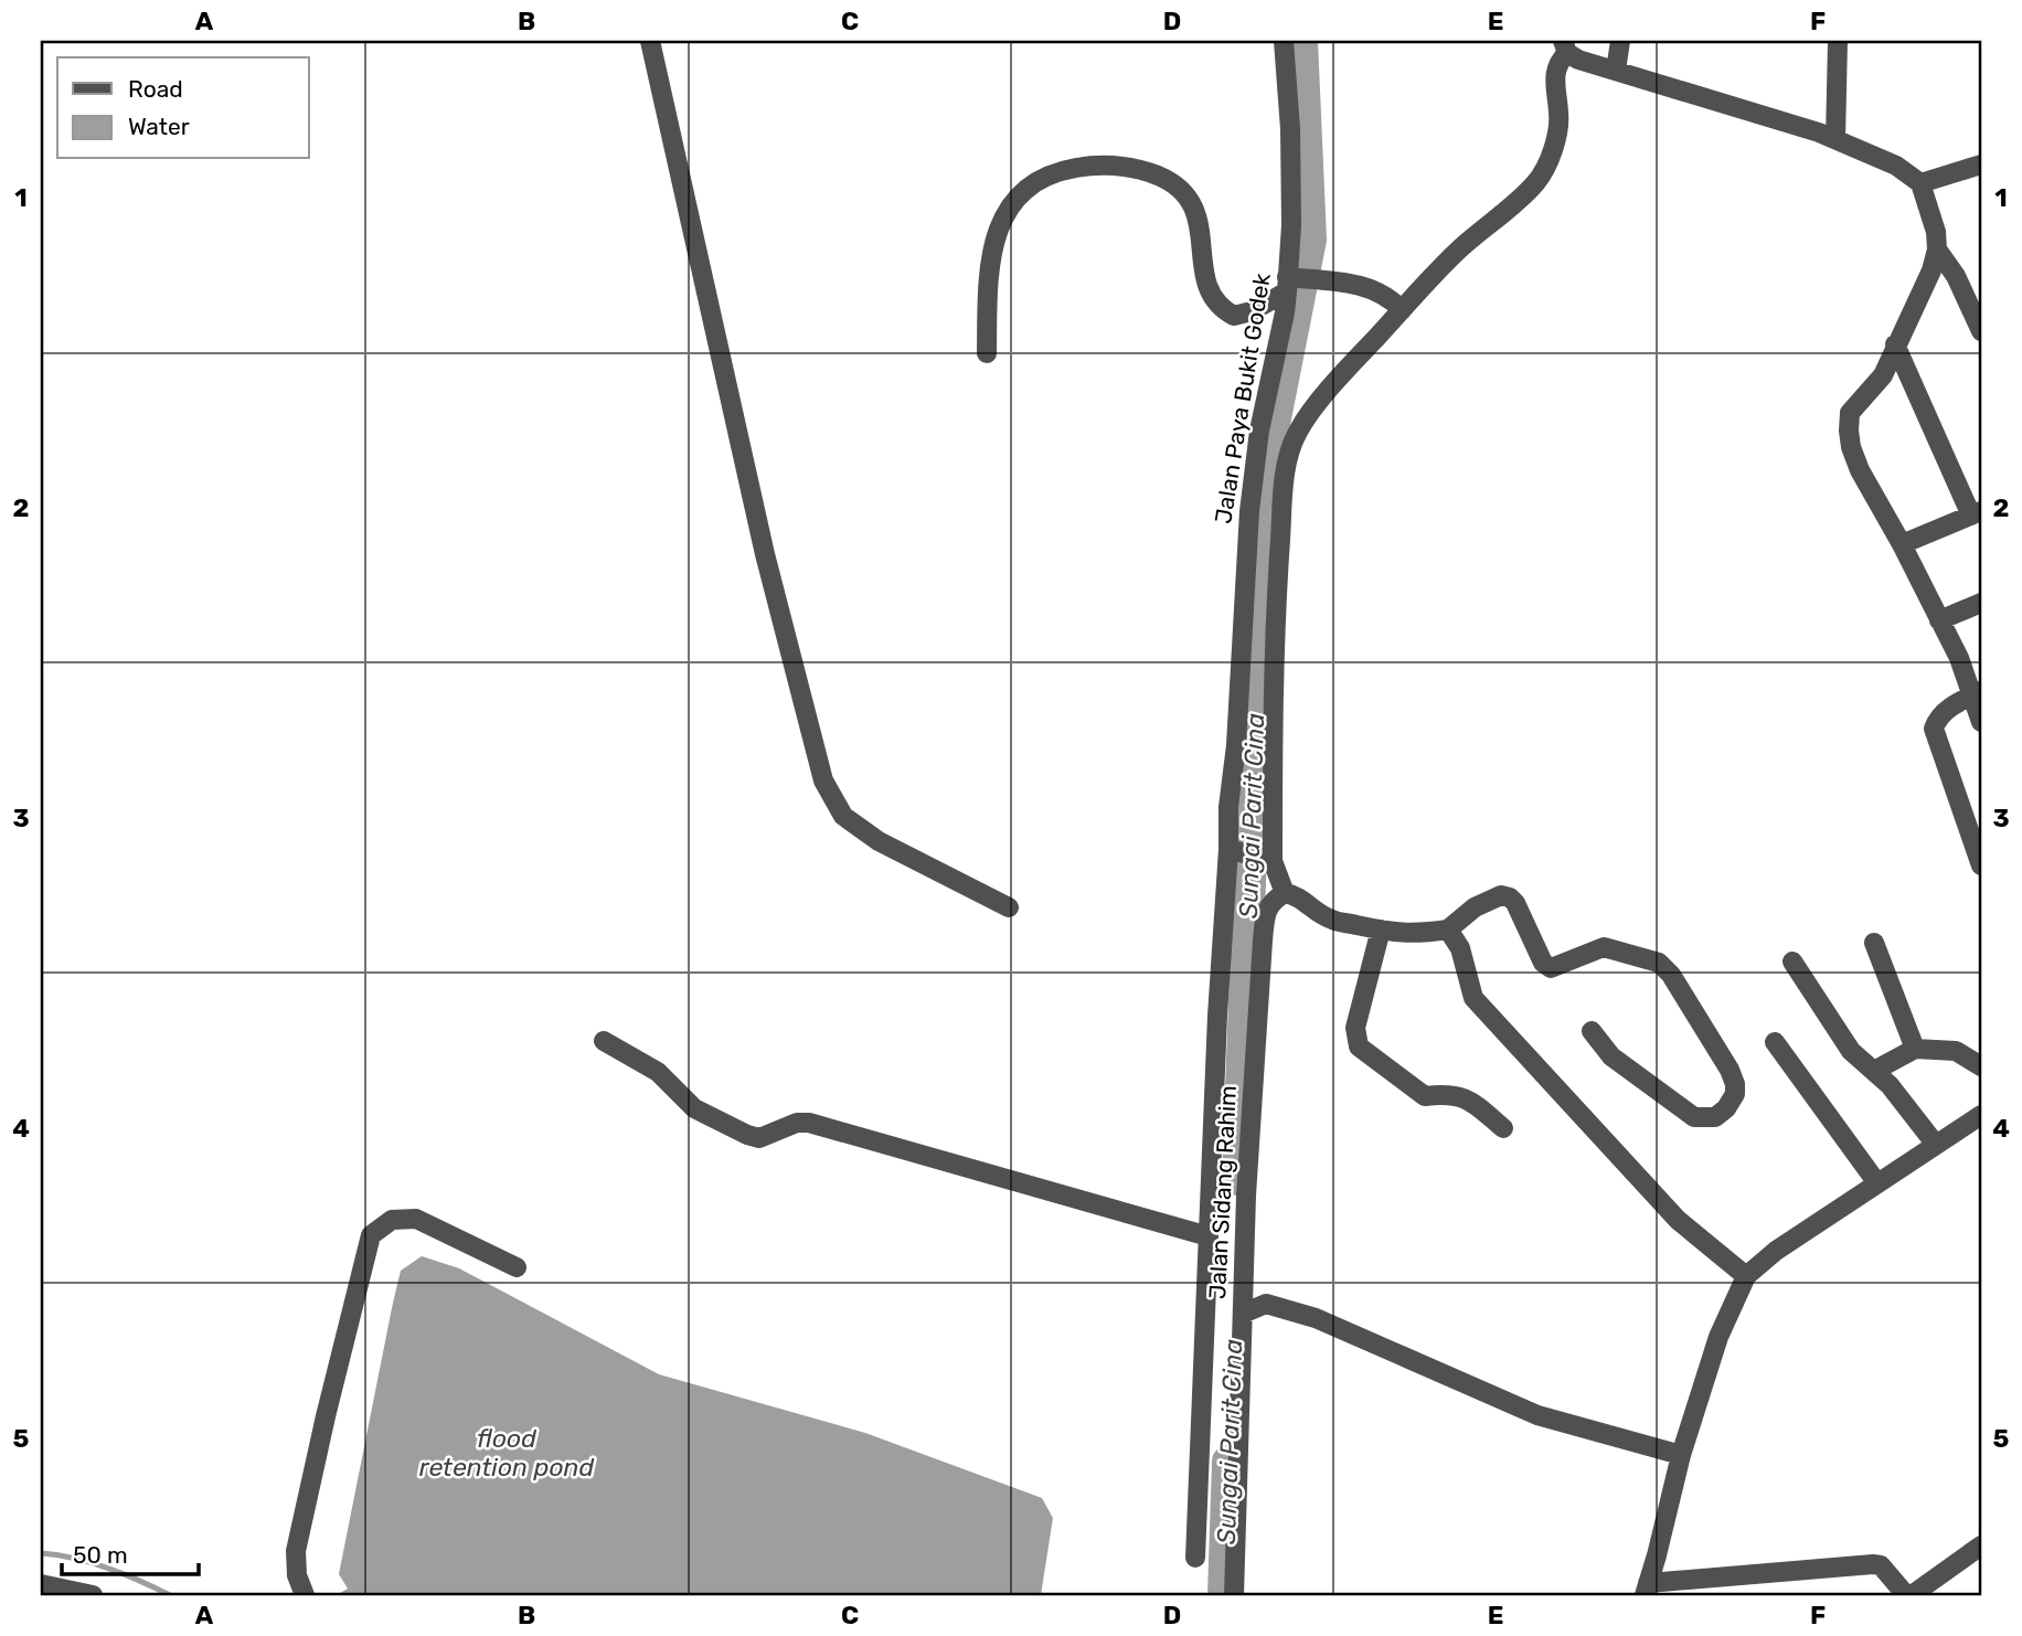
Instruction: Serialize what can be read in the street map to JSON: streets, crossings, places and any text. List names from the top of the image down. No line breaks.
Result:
{"streets":{"street":["Jalan Paya Bukit Godek","Jalan Sidang Rahim"]},"water":["Sungai Parit Cina","flood retention pond"],"legend":["Road","Water"],"scale_bar":"50 m","grid":{"columns":["A","B","C","D","E","F"],"rows":["1","2","3","4","5"]}}
